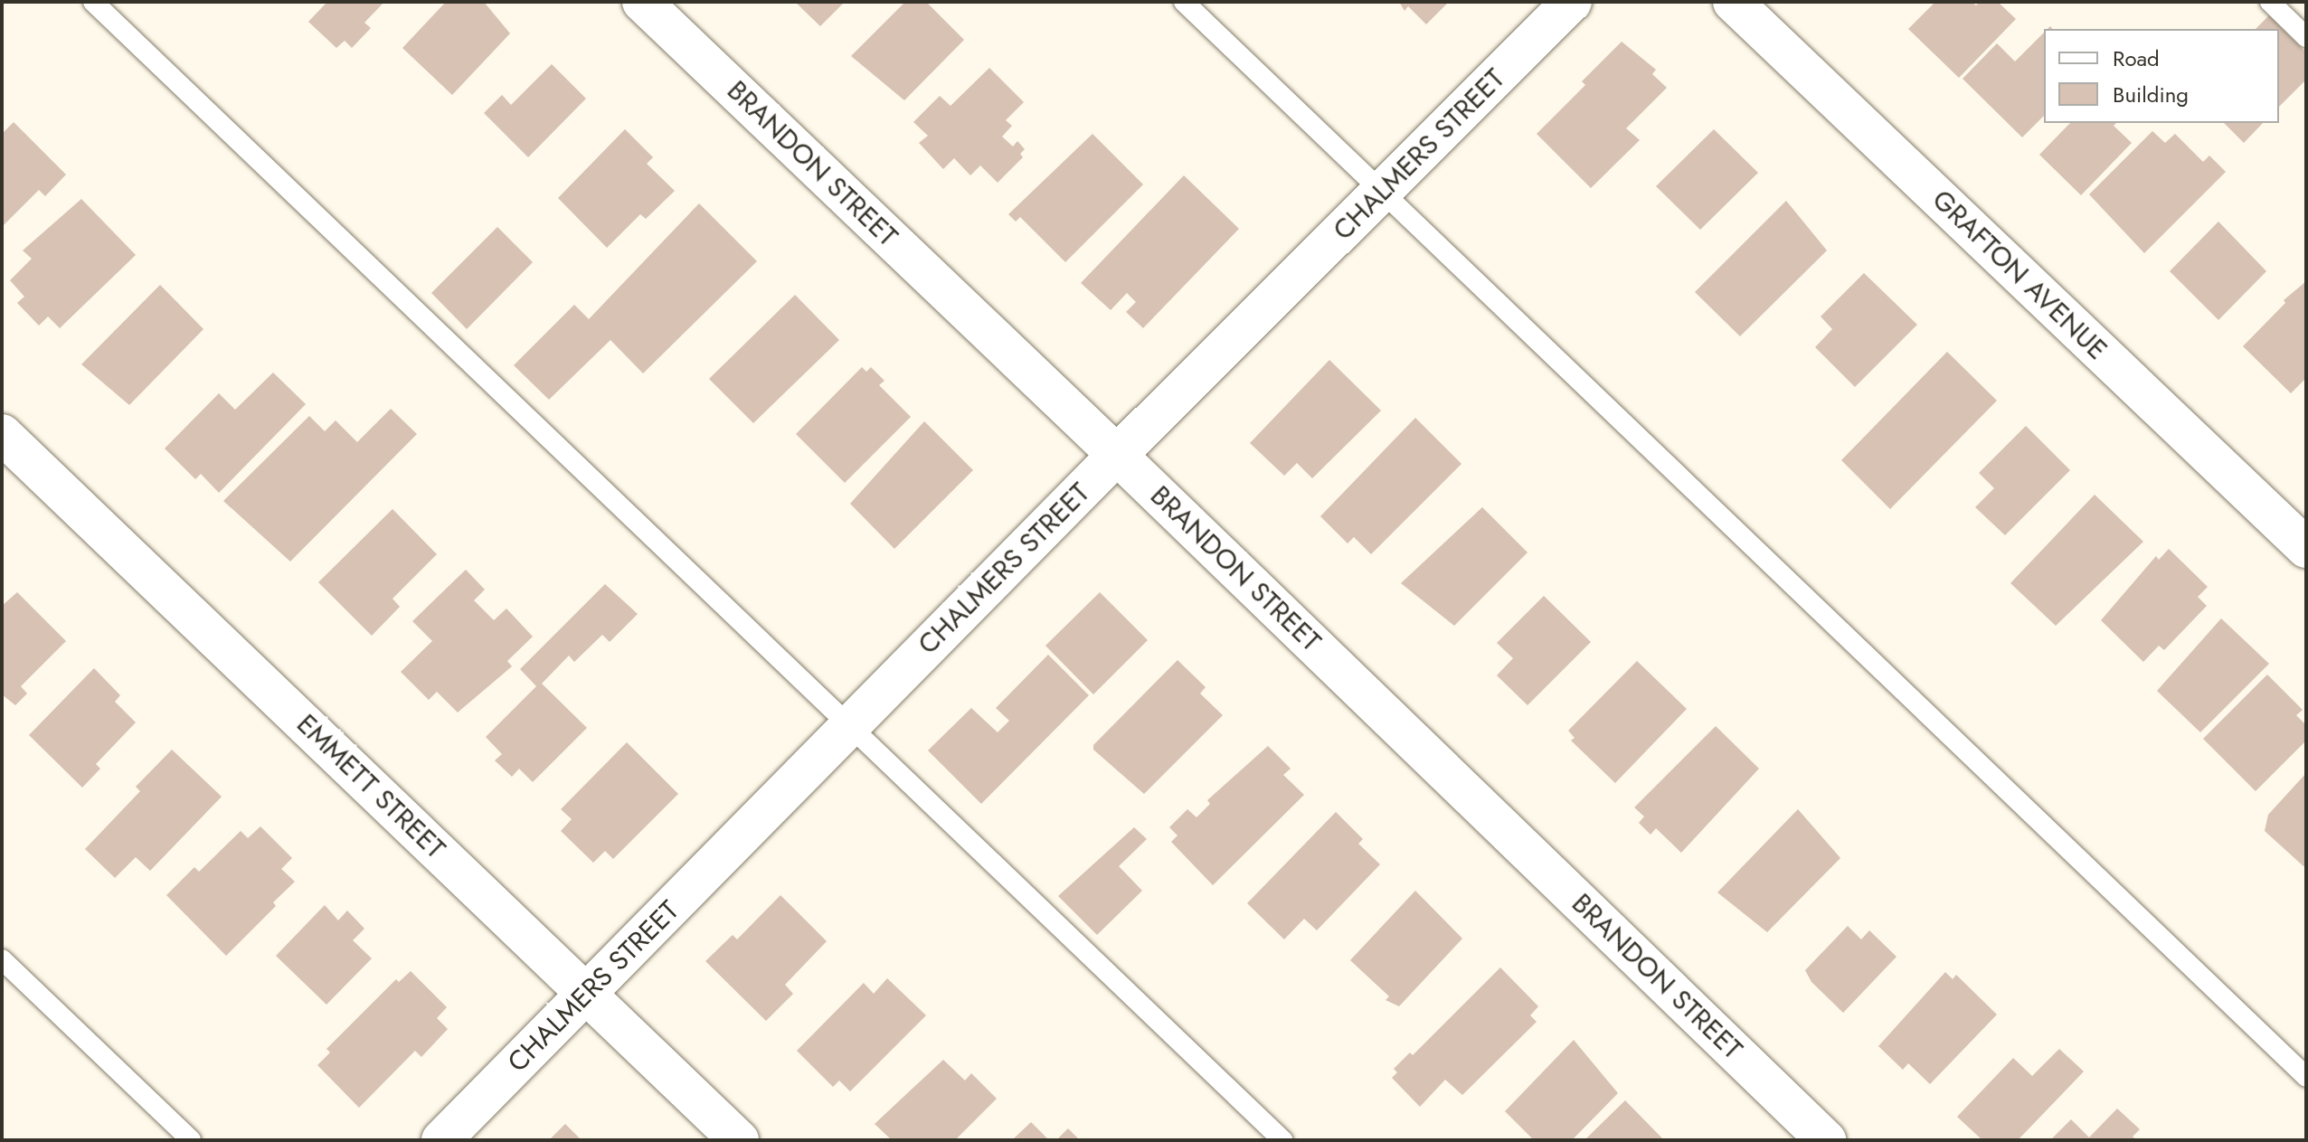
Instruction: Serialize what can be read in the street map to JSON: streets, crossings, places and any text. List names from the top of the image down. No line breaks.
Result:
{"streets":{"street":["CHALMERS STREET","BRANDON STREET","GRAFTON AVENUE","EMMETT STREET"]},"crossings":[["CHALMERS STREET","BRANDON STREET"],["CHALMERS STREET","EMMETT STREET"]],"legend":["Road","Building"]}
